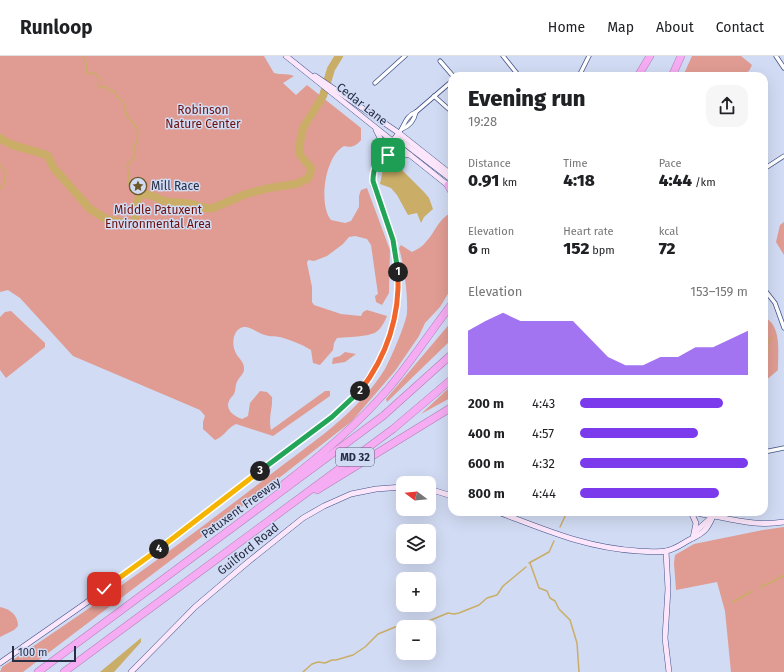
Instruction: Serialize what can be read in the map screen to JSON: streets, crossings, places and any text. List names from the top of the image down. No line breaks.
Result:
{"streets":{"highway":["MD 32","Patuxent Freeway"],"main road":["Cedar Lane","Guilford Road"]},"parks":["Robinson Nature Center","Middle Patuxent Environmental Area"],"places":{"place":["Mill Race"]},"scale_bar":"100 m","north":"left","page":{"header":"Runloop","nav":["Home","Map","About","Contact"],"heading":["Evening run","19:28"],"stats":[["Distance","0.91 km"],["Time","4:18"],["Pace","4:44 /km"],["Elevation","6 m"],["Heart rate","152 bpm"],["kcal","72"]],"pins":["1","2","3","4"],"chart":["Elevation","153–159 m"],"list":[{"name":"200 m","note":"4:43"},{"name":"400 m","note":"4:57"},{"name":"600 m","note":"4:32"},{"name":"800 m","note":"4:44"}],"map_buttons":["+","−"],"scale":"100 m"}}
